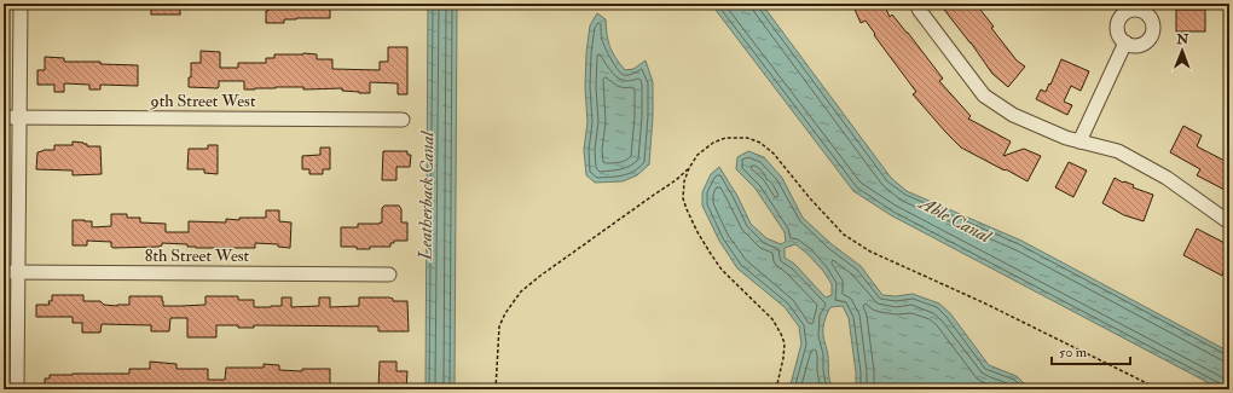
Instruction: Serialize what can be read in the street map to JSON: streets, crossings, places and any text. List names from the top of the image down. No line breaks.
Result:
{"streets":{"street":["9th Street West","8th Street West"]},"water":["Leatherback Canal","Able Canal"],"scale_bar":"50 m","north":"top"}
